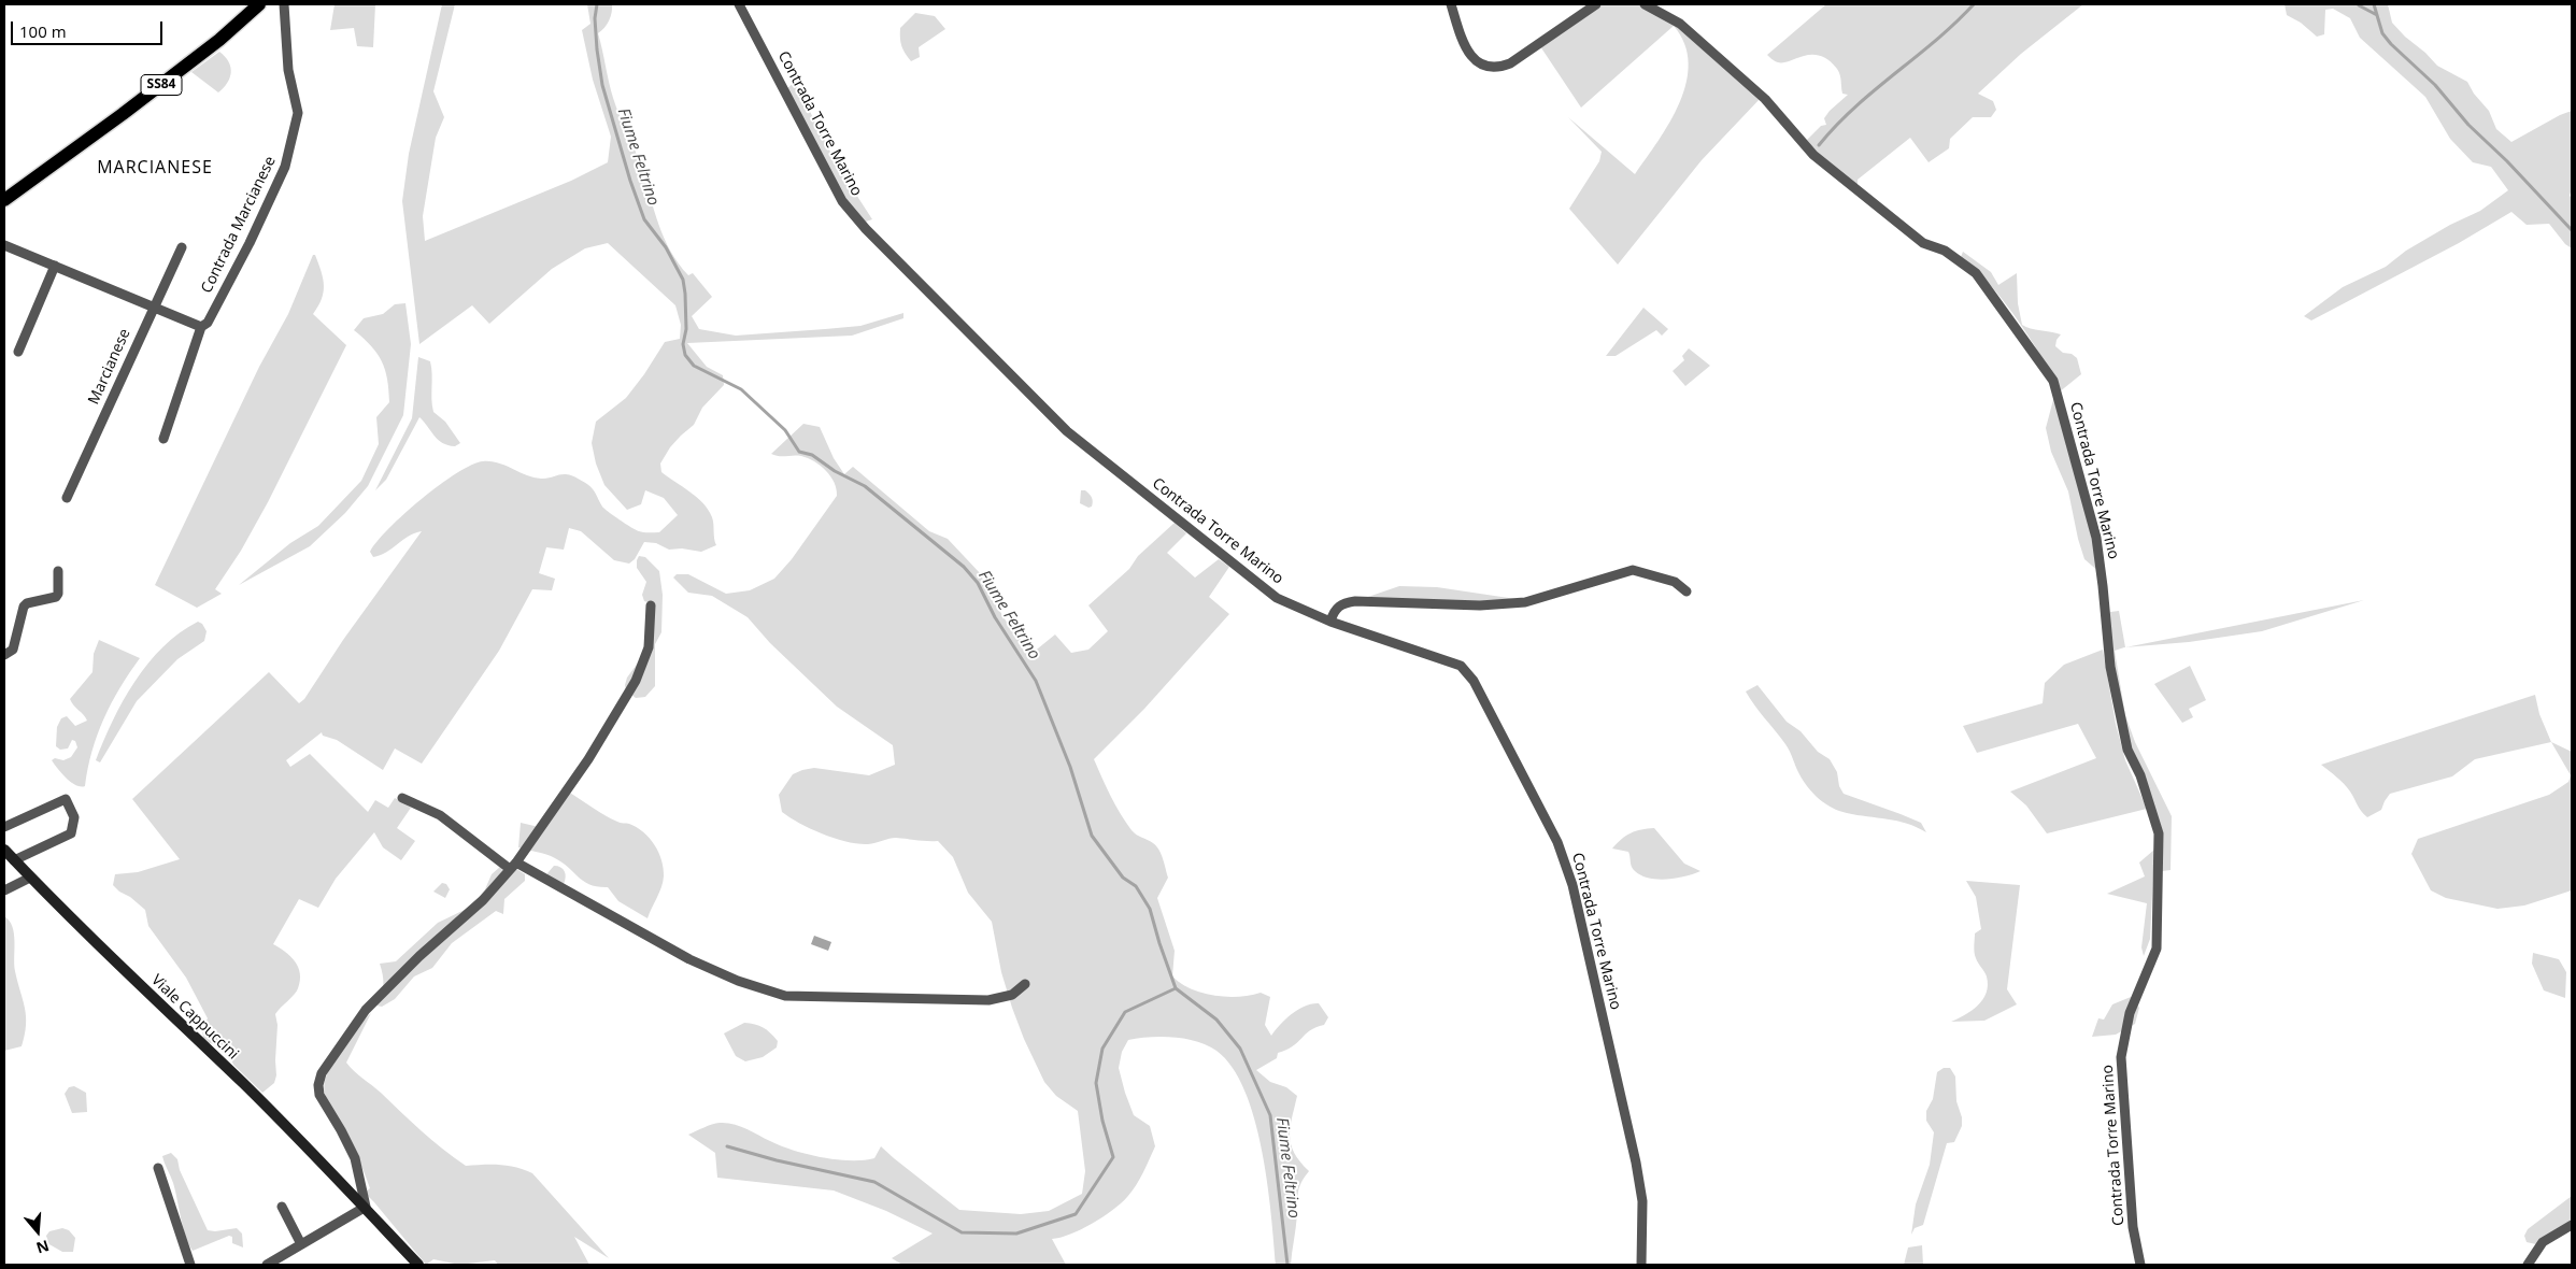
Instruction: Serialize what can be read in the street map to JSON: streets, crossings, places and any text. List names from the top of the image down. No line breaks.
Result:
{"streets":{"main road":["SS84"],"street":["Contrada Torre Marino","Contrada Marcianese","Marcianese","Viale Cappuccini"]},"districts":["MARCIANESE"],"water":["Fiume Feltrino"],"scale_bar":"100 m","north":"bottom"}
